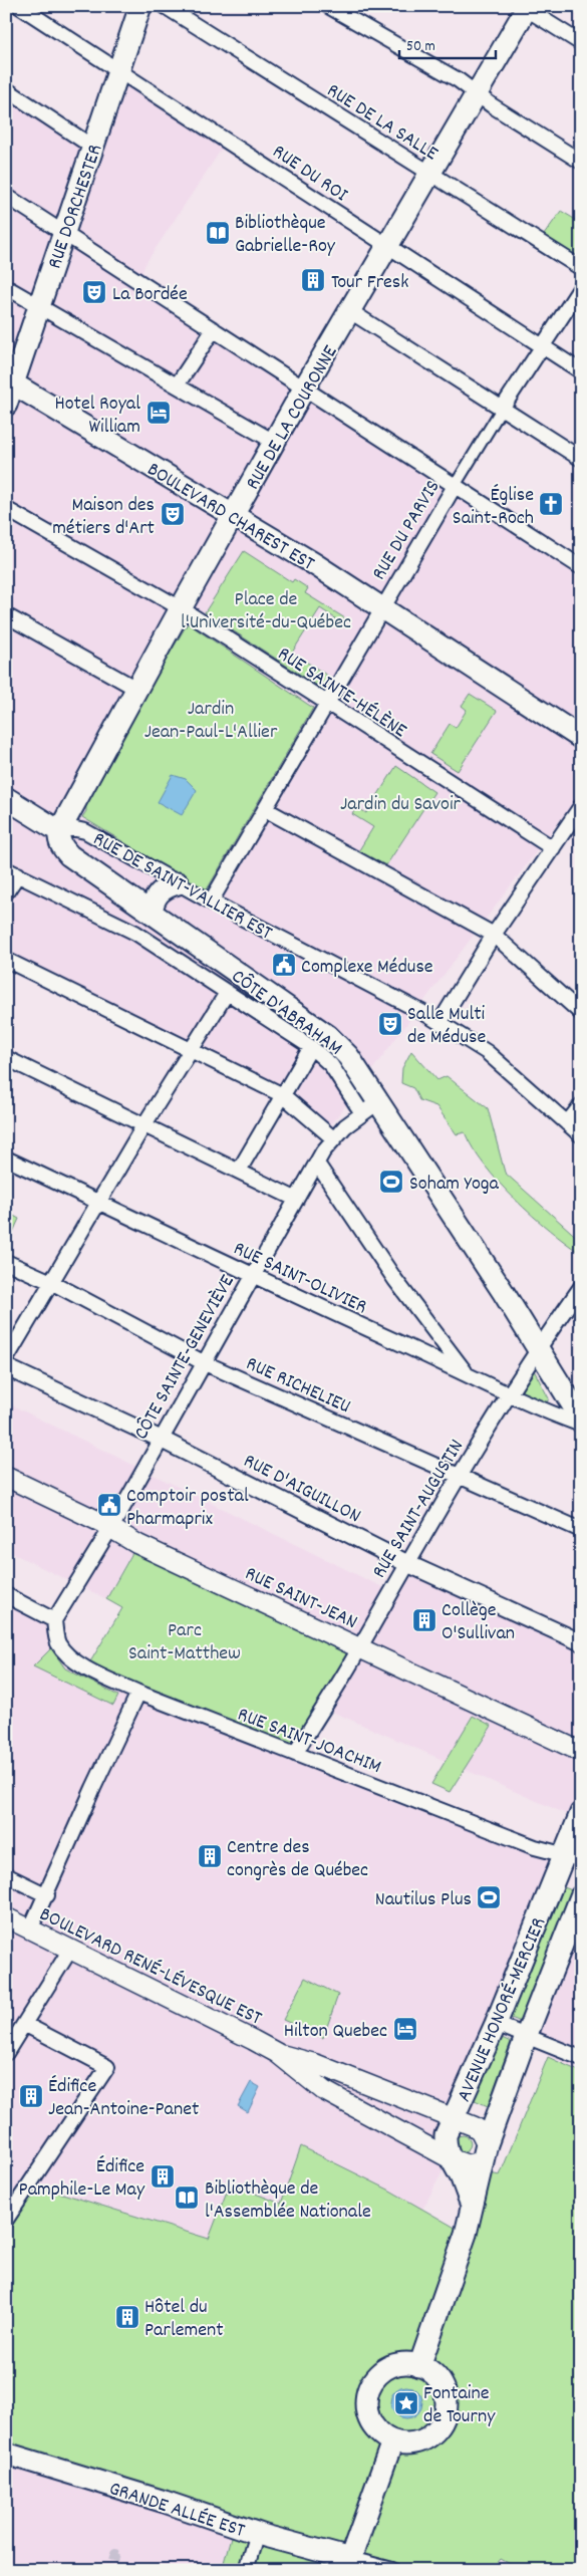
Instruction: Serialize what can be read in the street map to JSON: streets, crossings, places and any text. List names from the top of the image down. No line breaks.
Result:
{"streets":{"main road":["RUE DORCHESTER","RUE DE LA COURONNE","BOULEVARD CHAREST EST","CÔTE D'ABRAHAM","RUE SAINT-JEAN","BOULEVARD RENÉ-LÉVESQUE EST","AVENUE HONORÉ-MERCIER","GRANDE ALLÉE EST"],"street":["RUE DE LA SALLE","RUE DU ROI","RUE DU PARVIS","RUE SAINTE-HÉLÈNE","RUE DE SAINT-VALLIER EST","RUE SAINT-OLIVIER","CÔTE SAINTE-GENEVIÈVE","RUE RICHELIEU","RUE D'AIGUILLON","RUE SAINT-AUGUSTIN","RUE SAINT-JOACHIM"]},"crossings":[["RUE DE LA SALLE","RUE DE LA COURONNE"],["RUE DU ROI","RUE DORCHESTER"],["RUE DU ROI","RUE DE LA COURONNE"],["RUE DU ROI","RUE DU PARVIS"],["RUE DORCHESTER","BOULEVARD CHAREST EST"],["RUE DE LA COURONNE","BOULEVARD CHAREST EST"],["RUE DE LA COURONNE","RUE SAINTE-HÉLÈNE"],["RUE DE LA COURONNE","RUE DE SAINT-VALLIER EST"],["RUE DE LA COURONNE","CÔTE D'ABRAHAM"],["BOULEVARD CHAREST EST","RUE DU PARVIS"],["RUE DU PARVIS","RUE SAINTE-HÉLÈNE"],["RUE DU PARVIS","RUE DE SAINT-VALLIER EST"],["RUE DE SAINT-VALLIER EST","CÔTE D'ABRAHAM"],["CÔTE D'ABRAHAM","CÔTE SAINTE-GENEVIÈVE"],["CÔTE D'ABRAHAM","RUE SAINT-AUGUSTIN"],["RUE SAINT-OLIVIER","CÔTE SAINTE-GENEVIÈVE"],["RUE SAINT-OLIVIER","RUE SAINT-AUGUSTIN"],["CÔTE SAINTE-GENEVIÈVE","RUE RICHELIEU"],["CÔTE SAINTE-GENEVIÈVE","RUE D'AIGUILLON"],["CÔTE SAINTE-GENEVIÈVE","RUE SAINT-JEAN"],["CÔTE SAINTE-GENEVIÈVE","RUE SAINT-JOACHIM"],["RUE RICHELIEU","RUE SAINT-AUGUSTIN"],["RUE D'AIGUILLON","RUE SAINT-AUGUSTIN"],["RUE SAINT-AUGUSTIN","RUE SAINT-JEAN"],["RUE SAINT-AUGUSTIN","RUE SAINT-JOACHIM"],["RUE SAINT-JOACHIM","AVENUE HONORÉ-MERCIER"],["BOULEVARD RENÉ-LÉVESQUE EST","AVENUE HONORÉ-MERCIER"]],"parks":["Place de l'Université-du-Québec","Jardin Jean-Paul-L'Allier","Jardin du Savoir","Parc Saint-Matthew"],"places":{"library":["Bibliothèque Gabrielle-Roy","Bibliothèque de l'Assemblée Nationale"],"building":["Tour Fresk","Collège O'Sullivan","Centre des congrès de Québec","Édifice Jean-Antoine-Panet","Édifice Pamphile-Le May","Hôtel du Parlement"],"theatre":["La Bordée","Maison des métiers d'Art","Salle Multi de Méduse"],"hotel":["Hotel Royal William","Hilton Quebec"],"church":["Église Saint-Roch"],"public building":["Complexe Méduse","Comptoir postal Pharmaprix"],"sports":["Soham Yoga","Nautilus Plus"],"place":["Fontaine de Tourny"]},"scale_bar":"50 m"}
